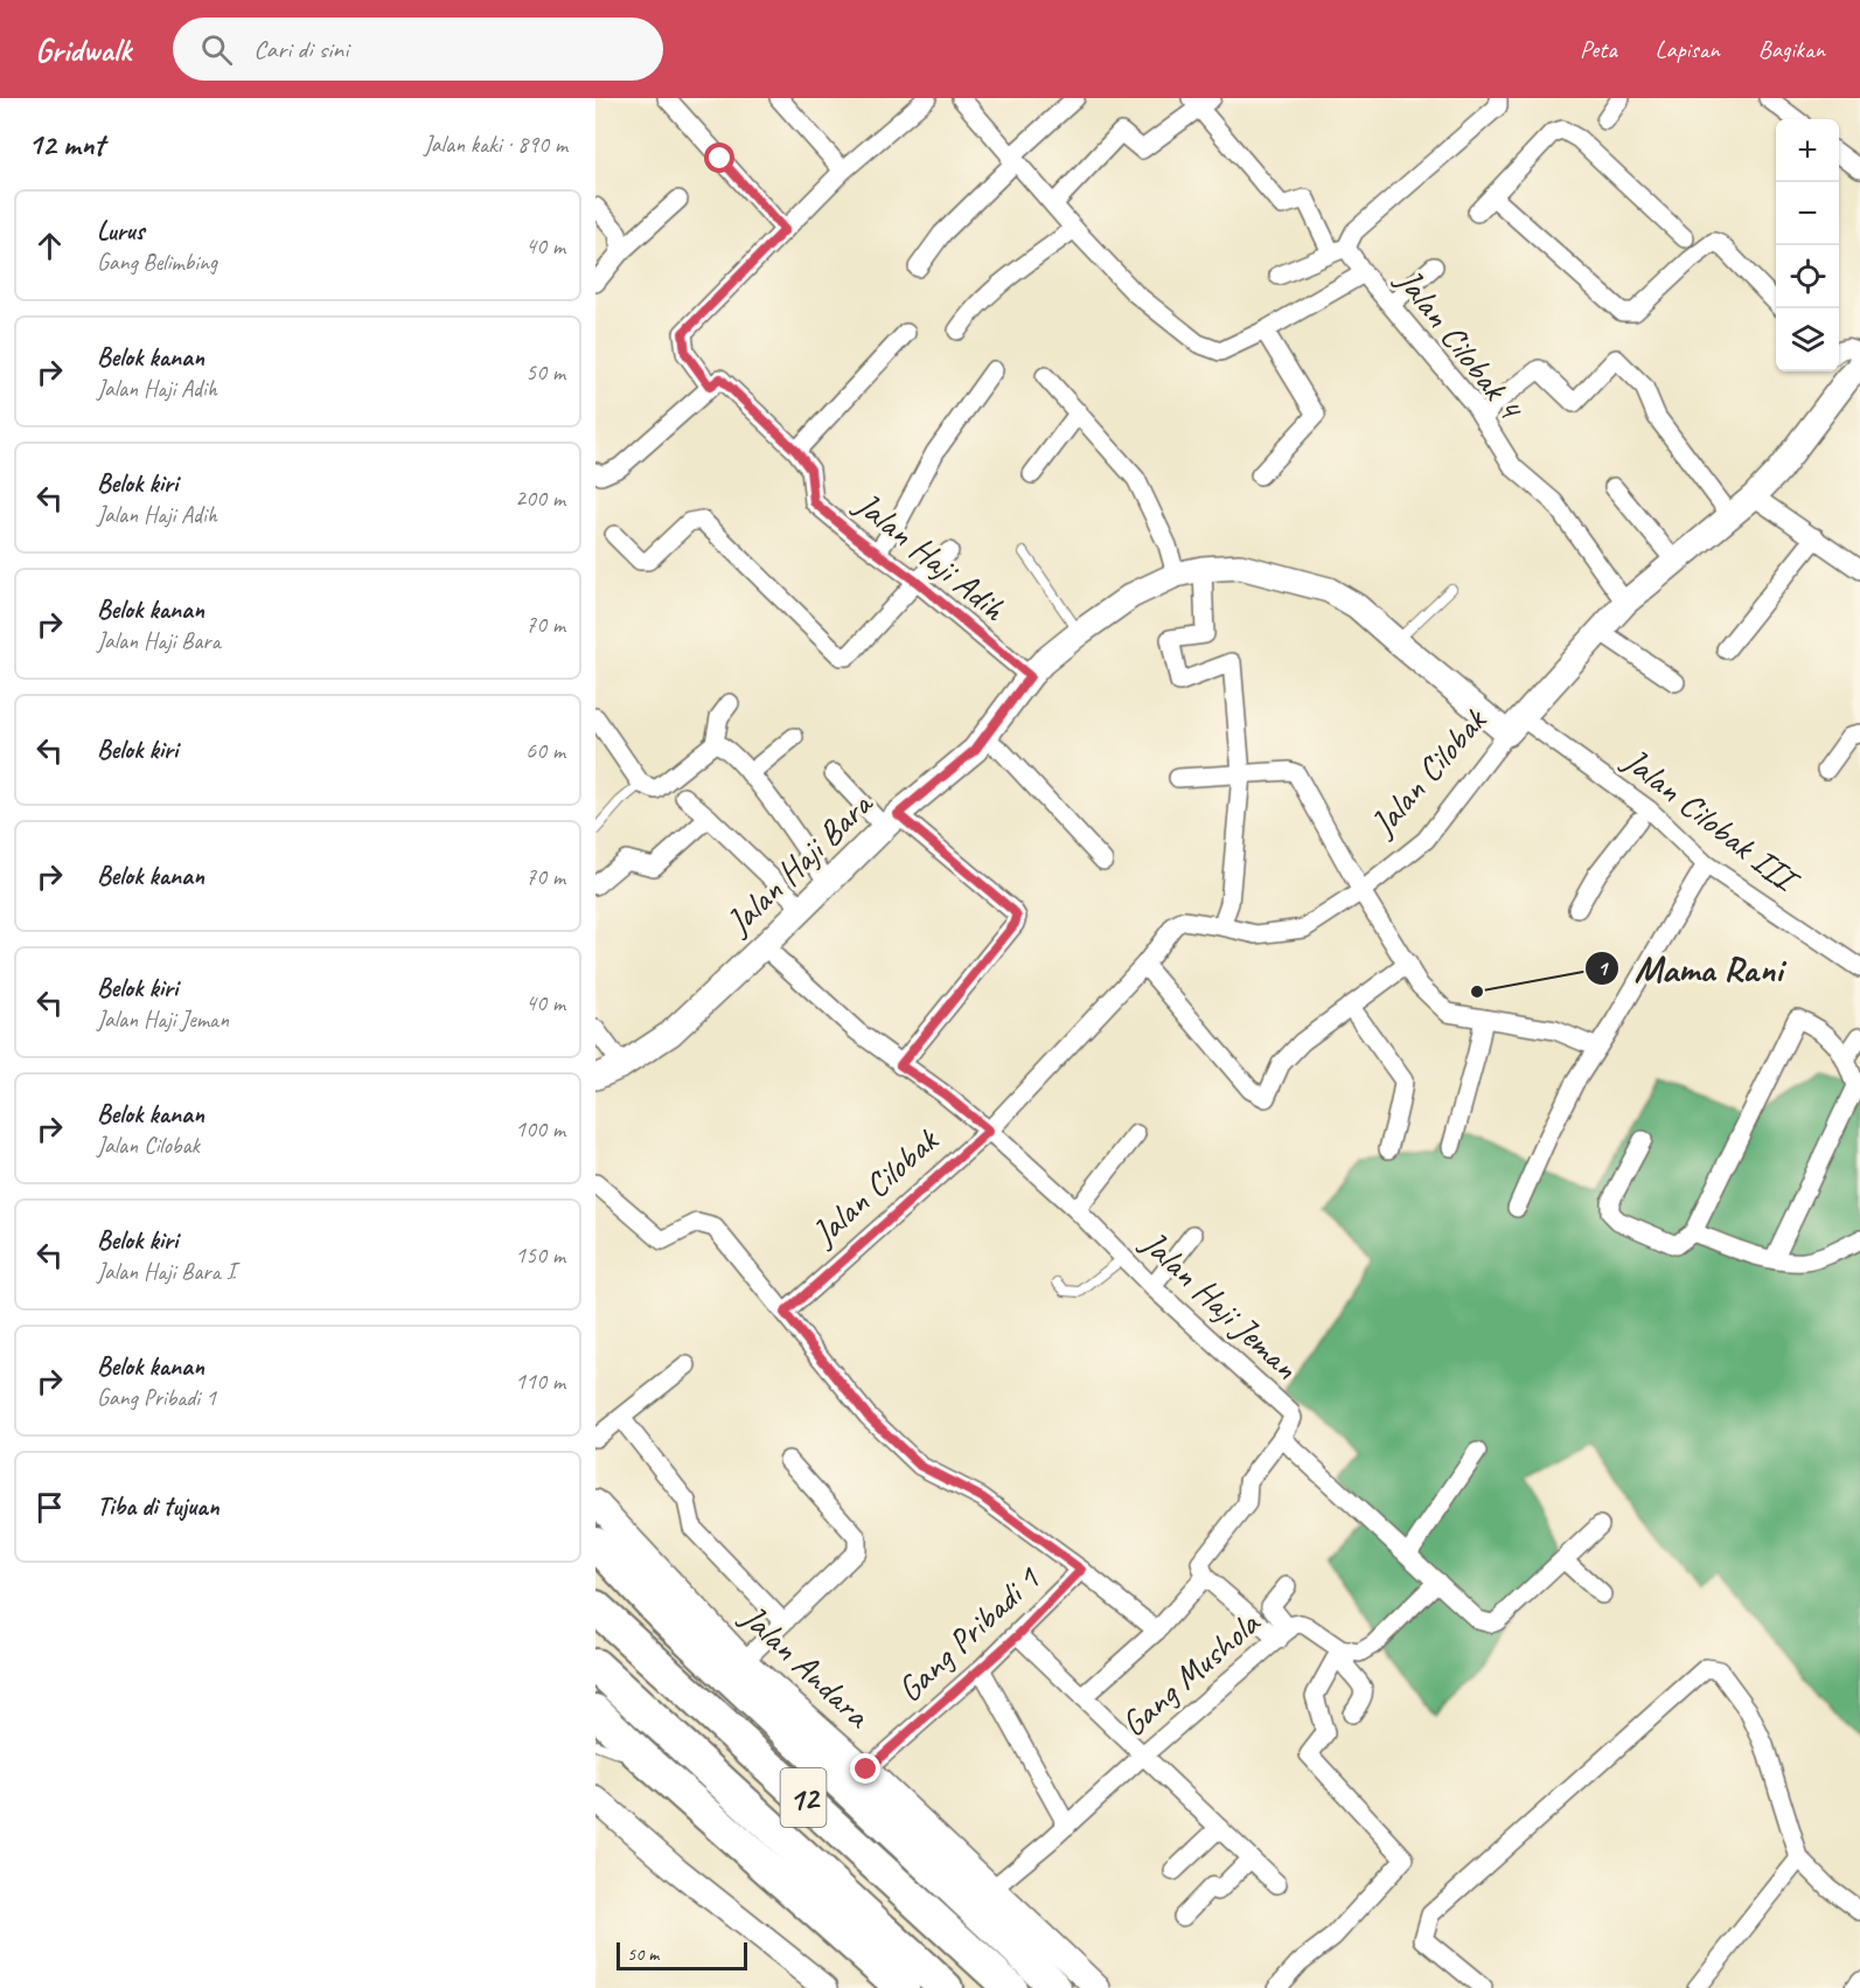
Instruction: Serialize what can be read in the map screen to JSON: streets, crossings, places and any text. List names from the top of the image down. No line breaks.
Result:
{"streets":{"highway":["12"],"street":["Jalan Cilobak 4","Jalan Haji Adih","Jalan Cilobak","Jalan Cilobak III","Jalan Haji Bara","Jalan Haji Jeman","Gang Pribadi 1","Jalan Andara","Gang Mushola"]},"crossings":[["Jalan Cilobak 4","Jalan Cilobak"],["Jalan Haji Adih","Jalan Haji Bara"],["Jalan Cilobak","Jalan Cilobak III"],["Jalan Cilobak","Jalan Haji Bara"],["Jalan Cilobak","Jalan Haji Jeman"],["Jalan Cilobak III","Jalan Haji Bara"],["Jalan Haji Bara","Jalan Haji Jeman"],["Gang Pribadi 1","Jalan Andara"],["Jalan Andara","Gang Mushola"]],"places":["Mama Rani"],"scale_bar":"50 m","page":{"header":"Gridwalk","search":"Cari di sini","nav":["Peta","Lapisan","Bagikan"],"heading":["12 mnt","Jalan kaki · 890 m"],"map_buttons":["+","−"],"list":[["Lurus","Gang Belimbing","40 m"],["Belok kanan","Jalan Haji Adih","50 m"],["Belok kiri","Jalan Haji Adih","200 m"],["Belok kanan","Jalan Haji Bara","70 m"],["Belok kiri","60 m"],["Belok kanan","70 m"],["Belok kiri","Jalan Haji Jeman","40 m"],["Belok kanan","Jalan Cilobak","100 m"],["Belok kiri","Jalan Haji Bara I","150 m"],["Belok kanan","Gang Pribadi 1","110 m"],"Tiba di tujuan"],"scale":"50 m"}}
